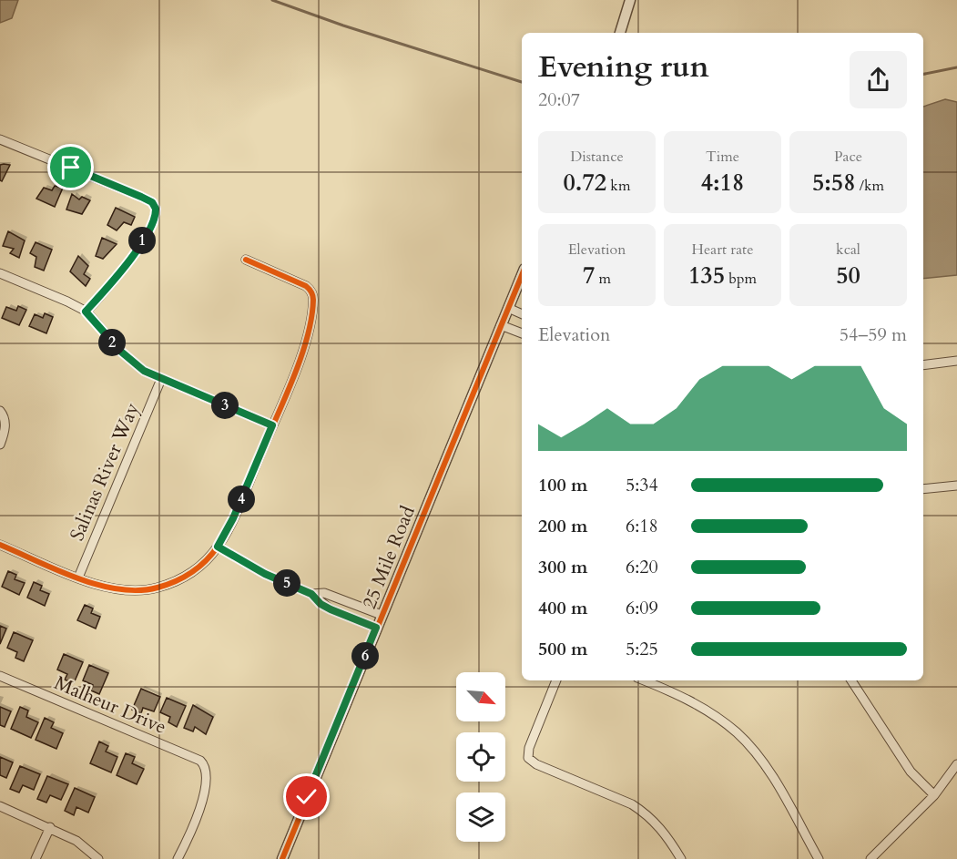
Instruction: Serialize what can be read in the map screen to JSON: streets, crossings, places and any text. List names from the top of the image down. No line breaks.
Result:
{"streets":{"street":["Salinas River Way","25 Mile Road","Malheur Drive"]},"north":"bottom right","page":{"heading":["Evening run","20:07"],"stats":[["Distance","0.72 km"],["Time","4:18"],["Pace","5:58 /km"],["Elevation","7 m"],["Heart rate","135 bpm"],["kcal","50"]],"pins":["1","2","3","4","5","6"],"chart":["Elevation","54–59 m"],"list":[{"name":"100 m","note":"5:34"},{"name":"200 m","note":"6:18"},{"name":"300 m","note":"6:20"},{"name":"400 m","note":"6:09"},{"name":"500 m","note":"5:25"}]}}
